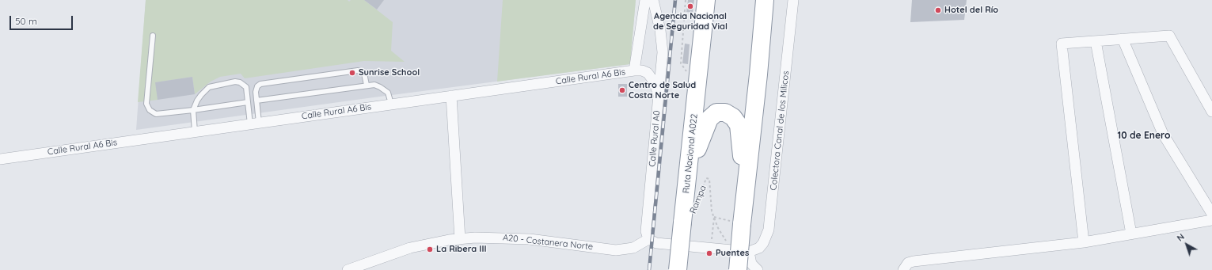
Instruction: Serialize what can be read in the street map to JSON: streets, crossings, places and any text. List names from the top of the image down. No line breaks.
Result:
{"streets":{"highway":["Ruta Nacional A022"],"street":["Calle Rural A6 Bis","Colectora Canal de los Milicos","Calle Rural A0","A20 - Costanera Norte"],"path":["Rampa"]},"crossings":[["Calle Rural A6 Bis","Calle Rural A0"],["Calle Rural A0","A20 - Costanera Norte"]],"districts":["10 de Enero"],"places":["Agencia Nacional de Seguridad Vial","Hotel del Río","Sunrise School","Centro de Salud Costa Norte","La Ribera III","Puentes"],"scale_bar":"50 m","north":"top left"}
